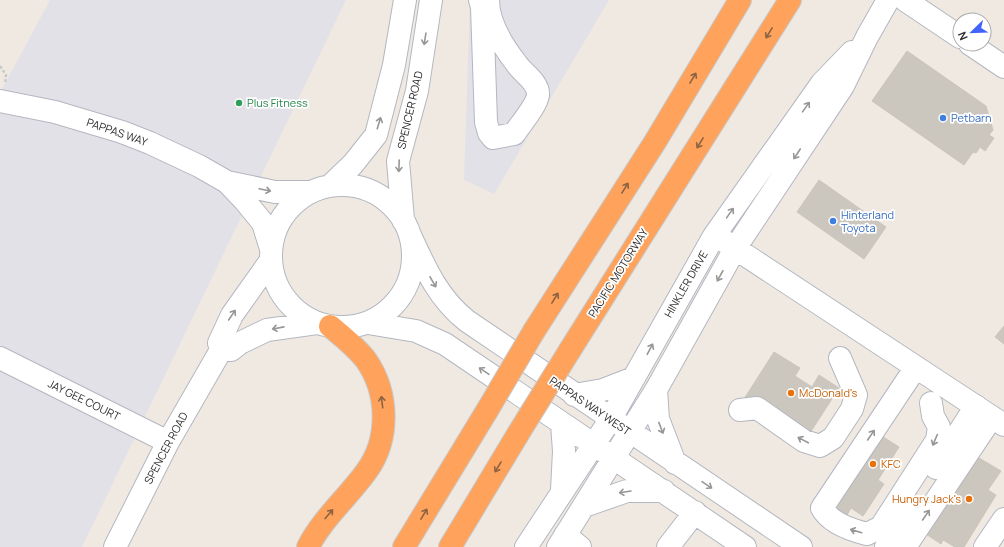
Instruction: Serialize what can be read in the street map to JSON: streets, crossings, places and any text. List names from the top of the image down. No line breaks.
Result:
{"streets":{"highway":["PACIFIC MOTORWAY"],"street":["SPENCER ROAD","PAPPAS WAY","HINKLER DRIVE","JAY GEE COURT","PAPPAS WAY WEST"]},"crossings":[["SPENCER ROAD","PAPPAS WAY"],["SPENCER ROAD","JAY GEE COURT"],["SPENCER ROAD","PAPPAS WAY WEST"],["PAPPAS WAY","PAPPAS WAY WEST"],["HINKLER DRIVE","PAPPAS WAY WEST"]],"places":["Plus Fitness","Petbarn","Hinterland Toyota","McDonald's","KFC","Hungry Jack's"],"north":"bottom left"}
